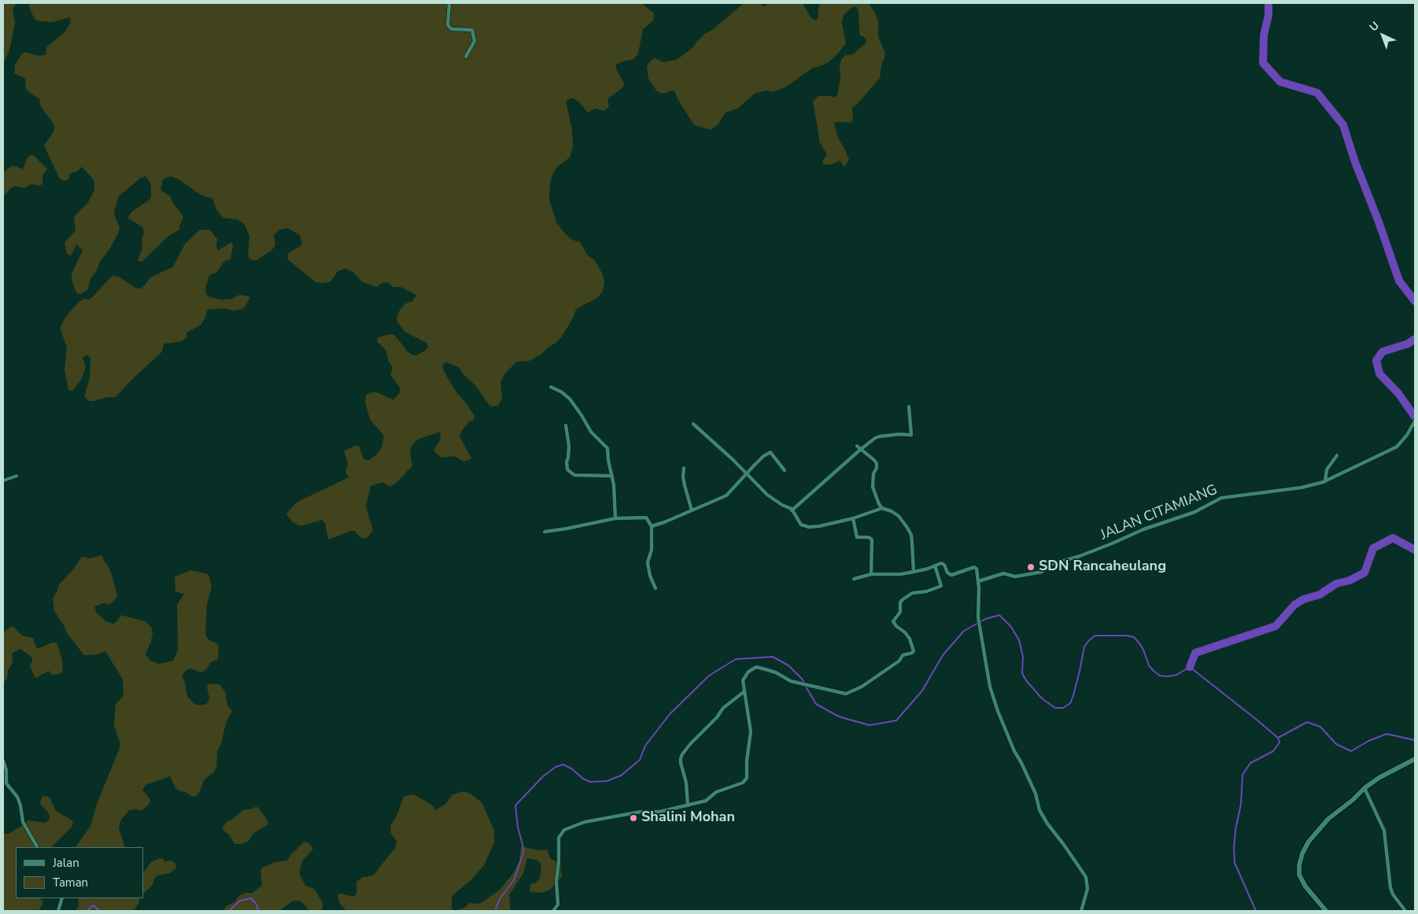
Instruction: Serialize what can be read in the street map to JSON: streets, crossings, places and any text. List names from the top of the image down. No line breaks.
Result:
{"streets":{"street":["JALAN CITAMIANG"]},"places":["SDN Rancaheulang","Shalini Mohan"],"legend":["Jalan","Taman"],"north":"top left"}
